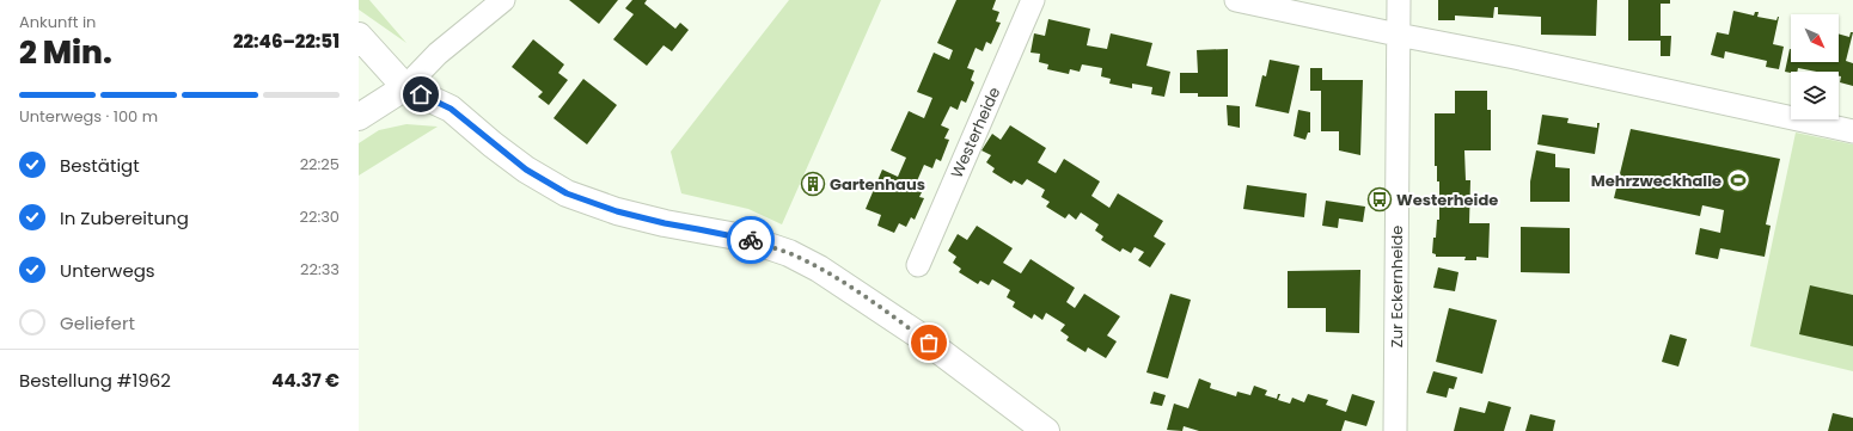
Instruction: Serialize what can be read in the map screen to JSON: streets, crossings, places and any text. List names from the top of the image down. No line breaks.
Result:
{"streets":{"street":["Westerheide","Zur Eckernheide"]},"places":{"sports":["Mehrzweckhalle"],"building":["Gartenhaus"],"bus stop":["Westerheide"]},"north":"bottom right","page":{"heading":["2 Min.","Ankunft in","22:46–22:51"],"panel":["Bestellung #1962","44.37 €"],"bar":"Unterwegs · 100 m","list":[["Bestätigt","22:25"],["In Zubereitung","22:30"],["Unterwegs","22:33"],"Geliefert"]}}
